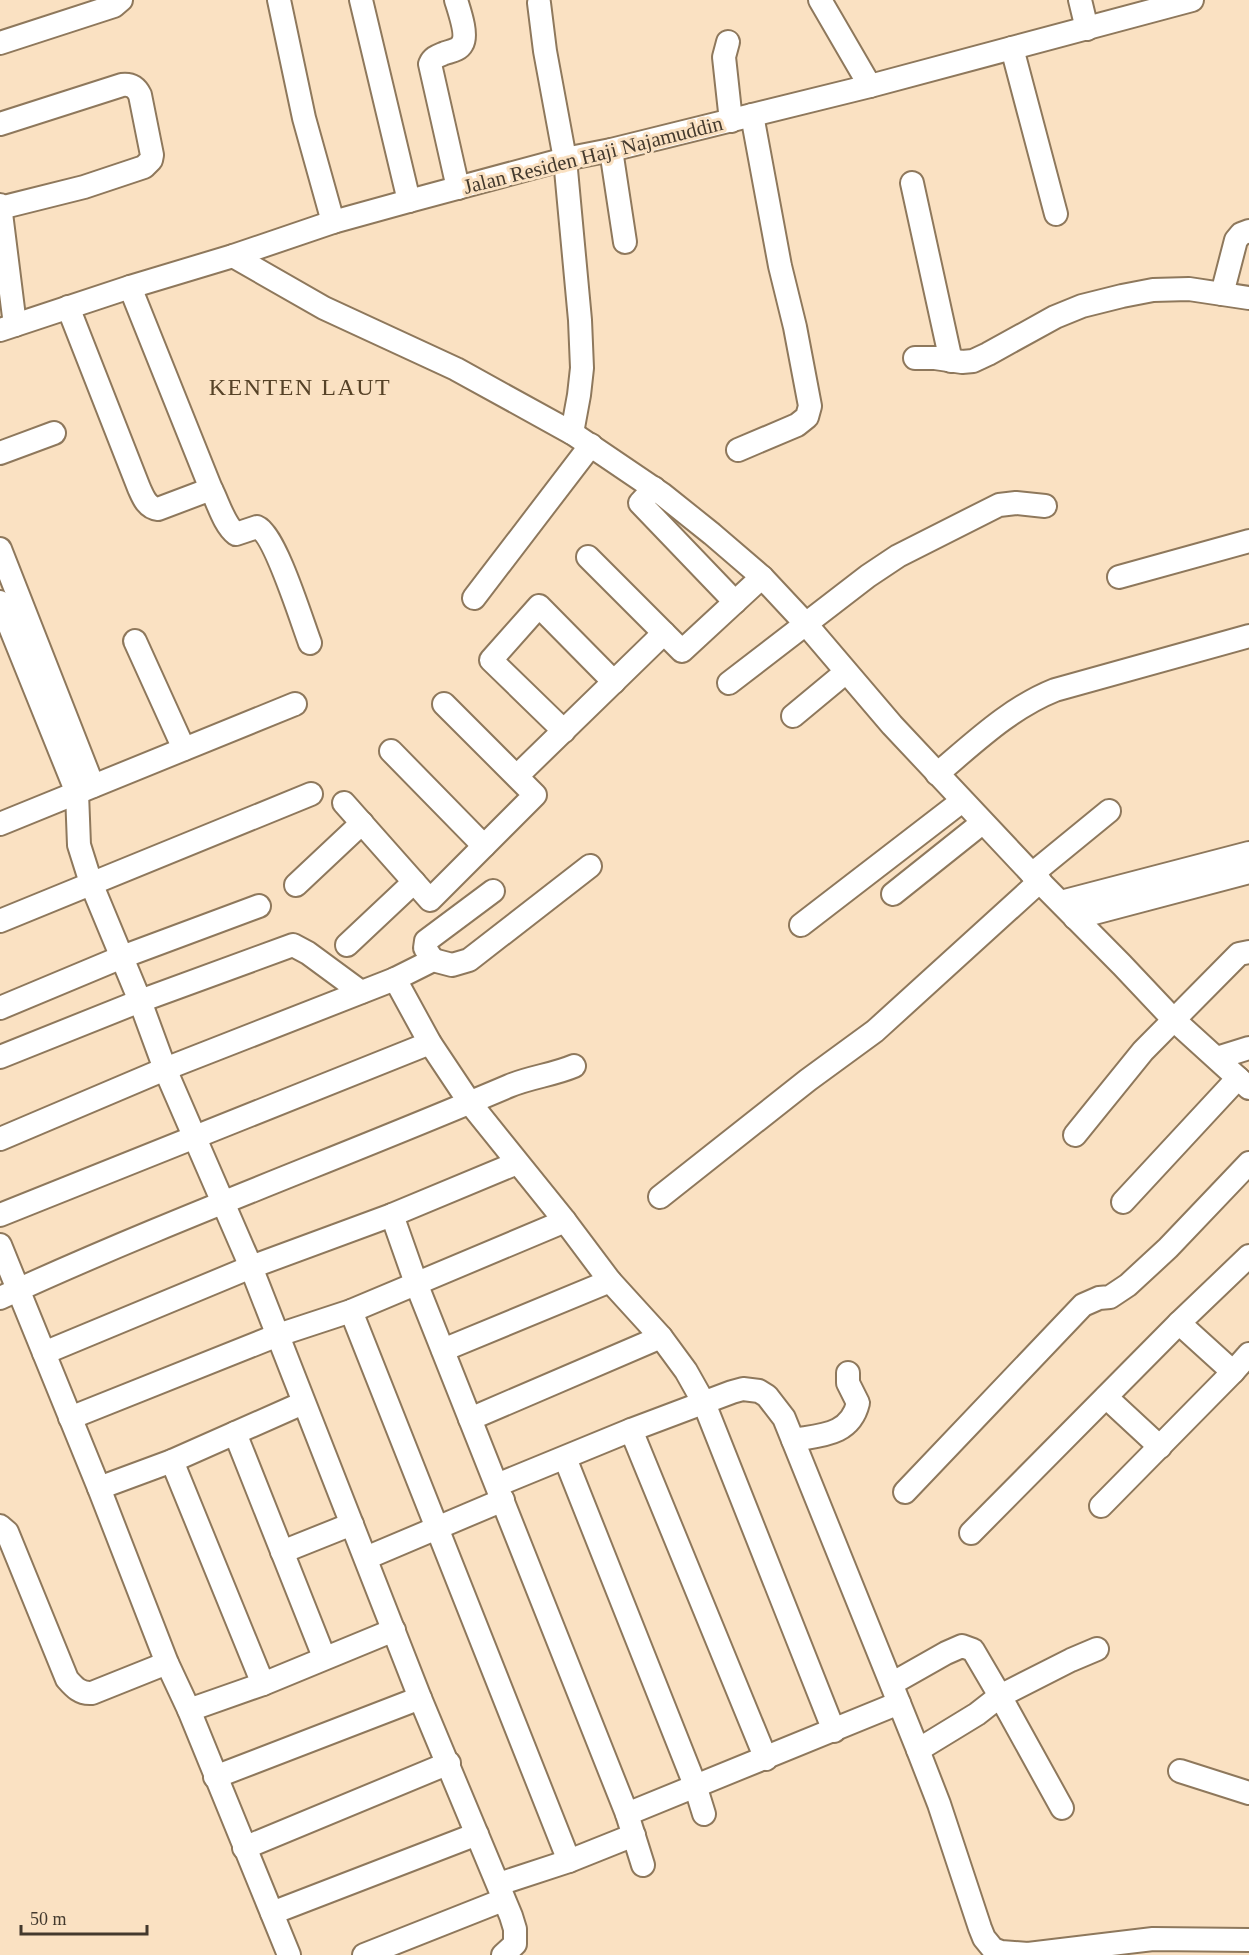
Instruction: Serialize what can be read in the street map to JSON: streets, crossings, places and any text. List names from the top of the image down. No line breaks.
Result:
{"streets":{"street":["Jalan Residen Haji Najamuddin"]},"districts":["KENTEN LAUT"],"scale_bar":"50 m"}
